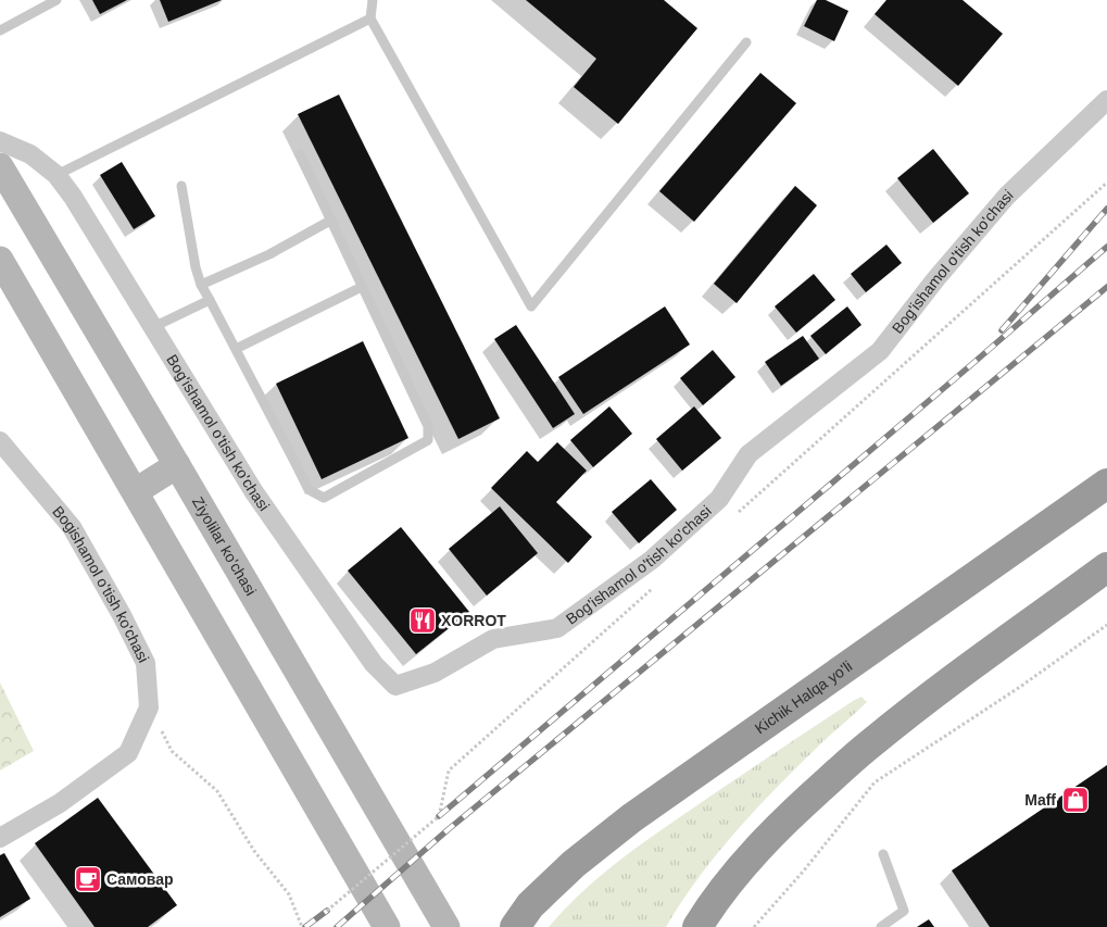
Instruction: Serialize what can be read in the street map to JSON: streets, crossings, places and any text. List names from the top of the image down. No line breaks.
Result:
{"streets":{"highway":["Kichik Halqa yo'li"],"main road":["Ziyolilar ko'chasi"],"street":["Bog'ishamol o'tish ko'chasi","Bogishamol o'tish ko'chasi"]},"places":{"restaurant":["XORROT"],"shop":["Maff"],"cafe":["Самовар"]}}
